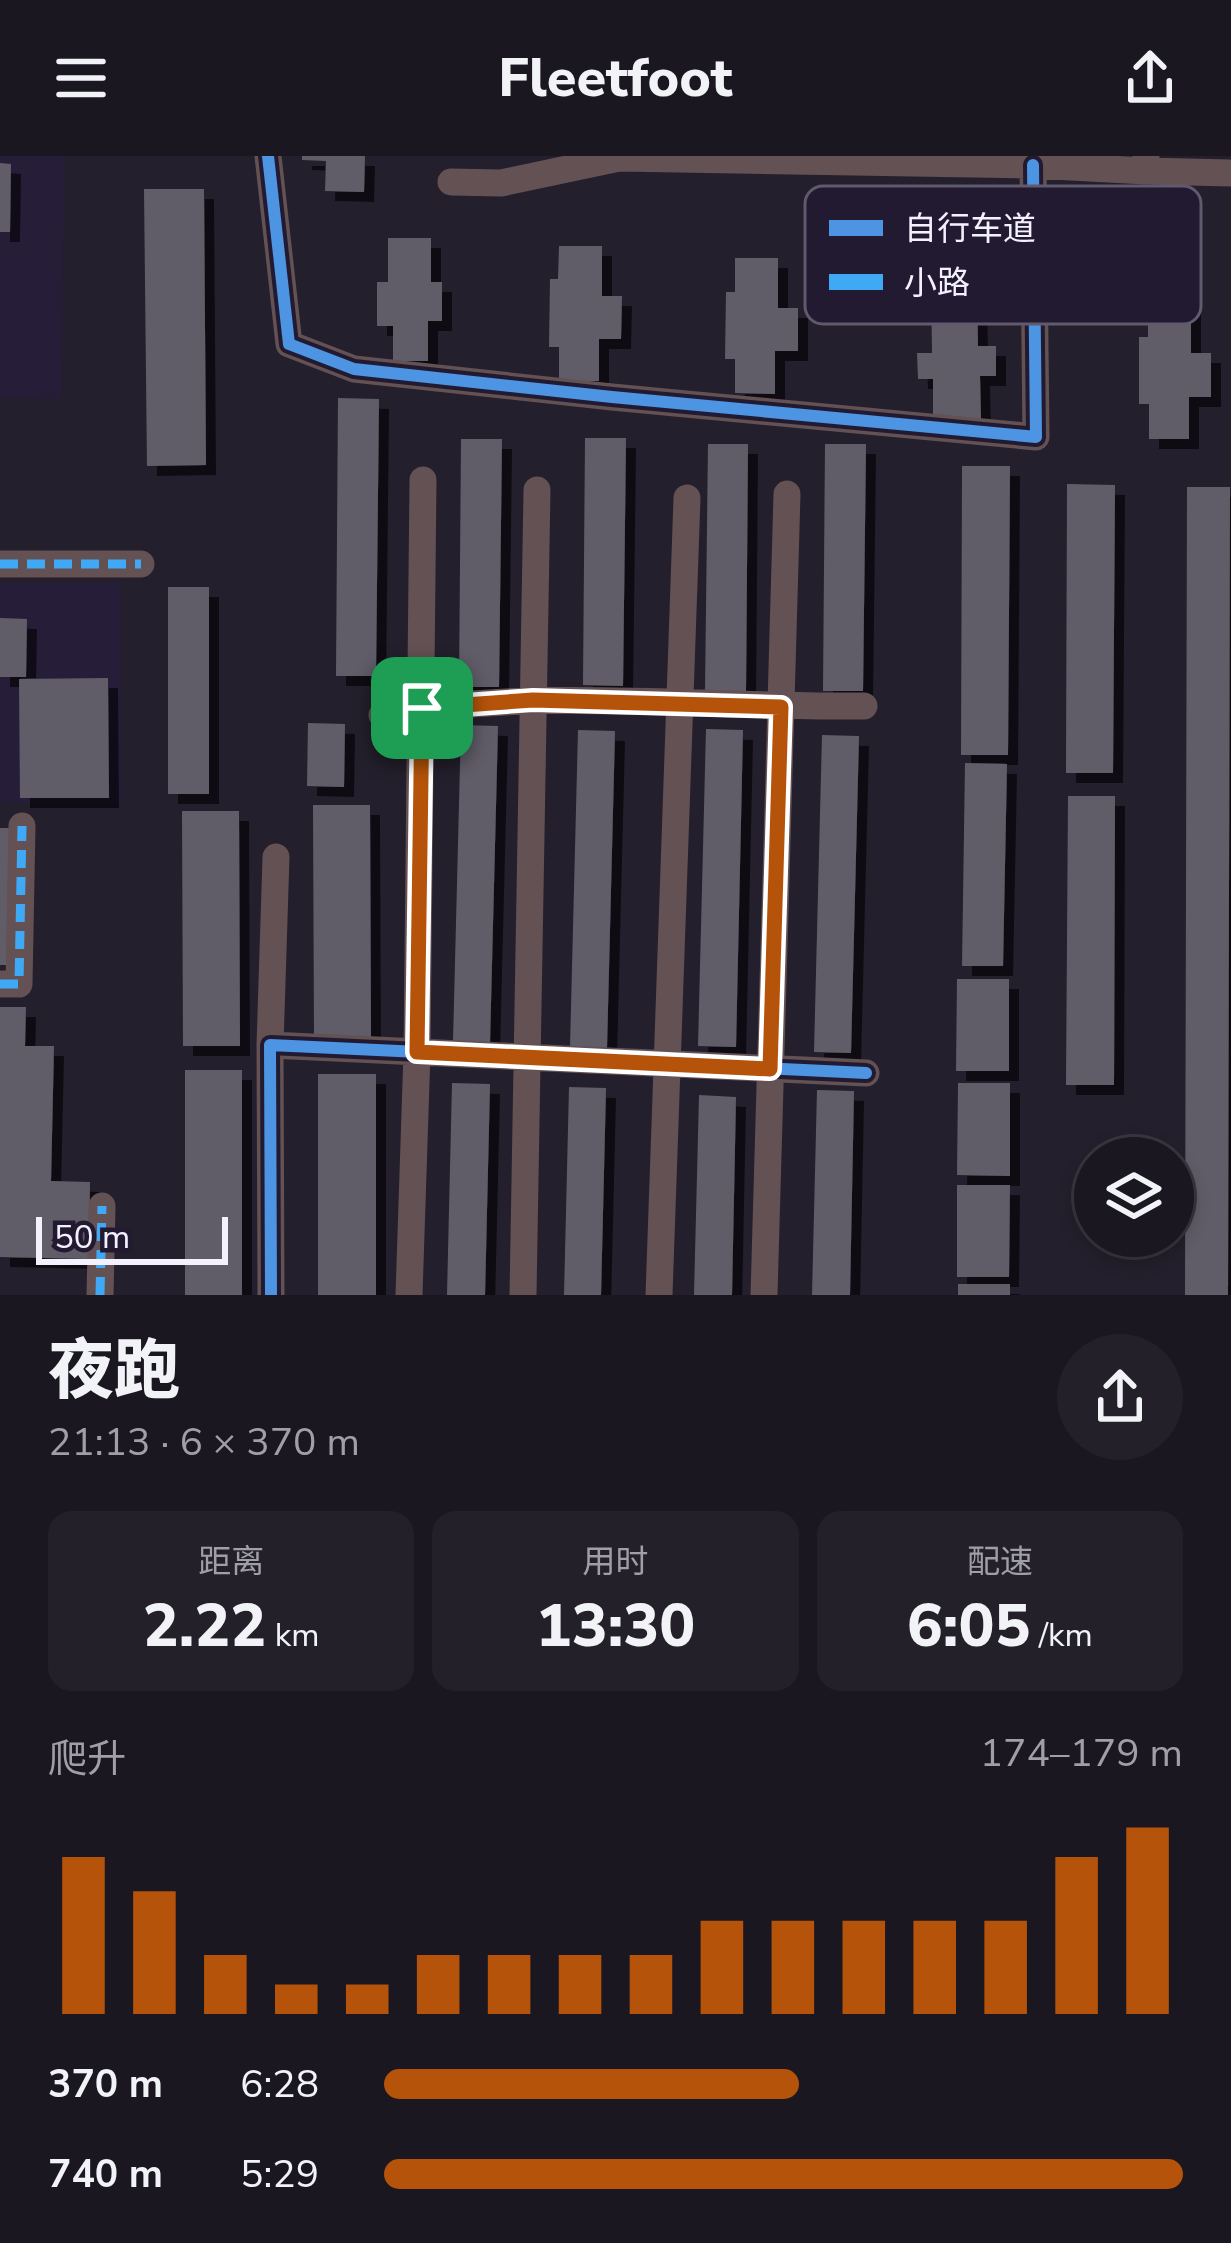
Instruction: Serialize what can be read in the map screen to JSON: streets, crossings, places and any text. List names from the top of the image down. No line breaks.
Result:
{"legend":["自行车道","小路"],"scale_bar":"50 m","page":{"header":"Fleetfoot","scale":"50 m","heading":["夜跑","21:13 · 6 × 370 m"],"stats":[["距离","2.22 km"],["用时","13:30"],["配速","6:05 /km"]],"chart":["爬升","174–179 m"],"list":[{"name":"370 m","note":"6:28"},{"name":"740 m","note":"5:29"}]}}
